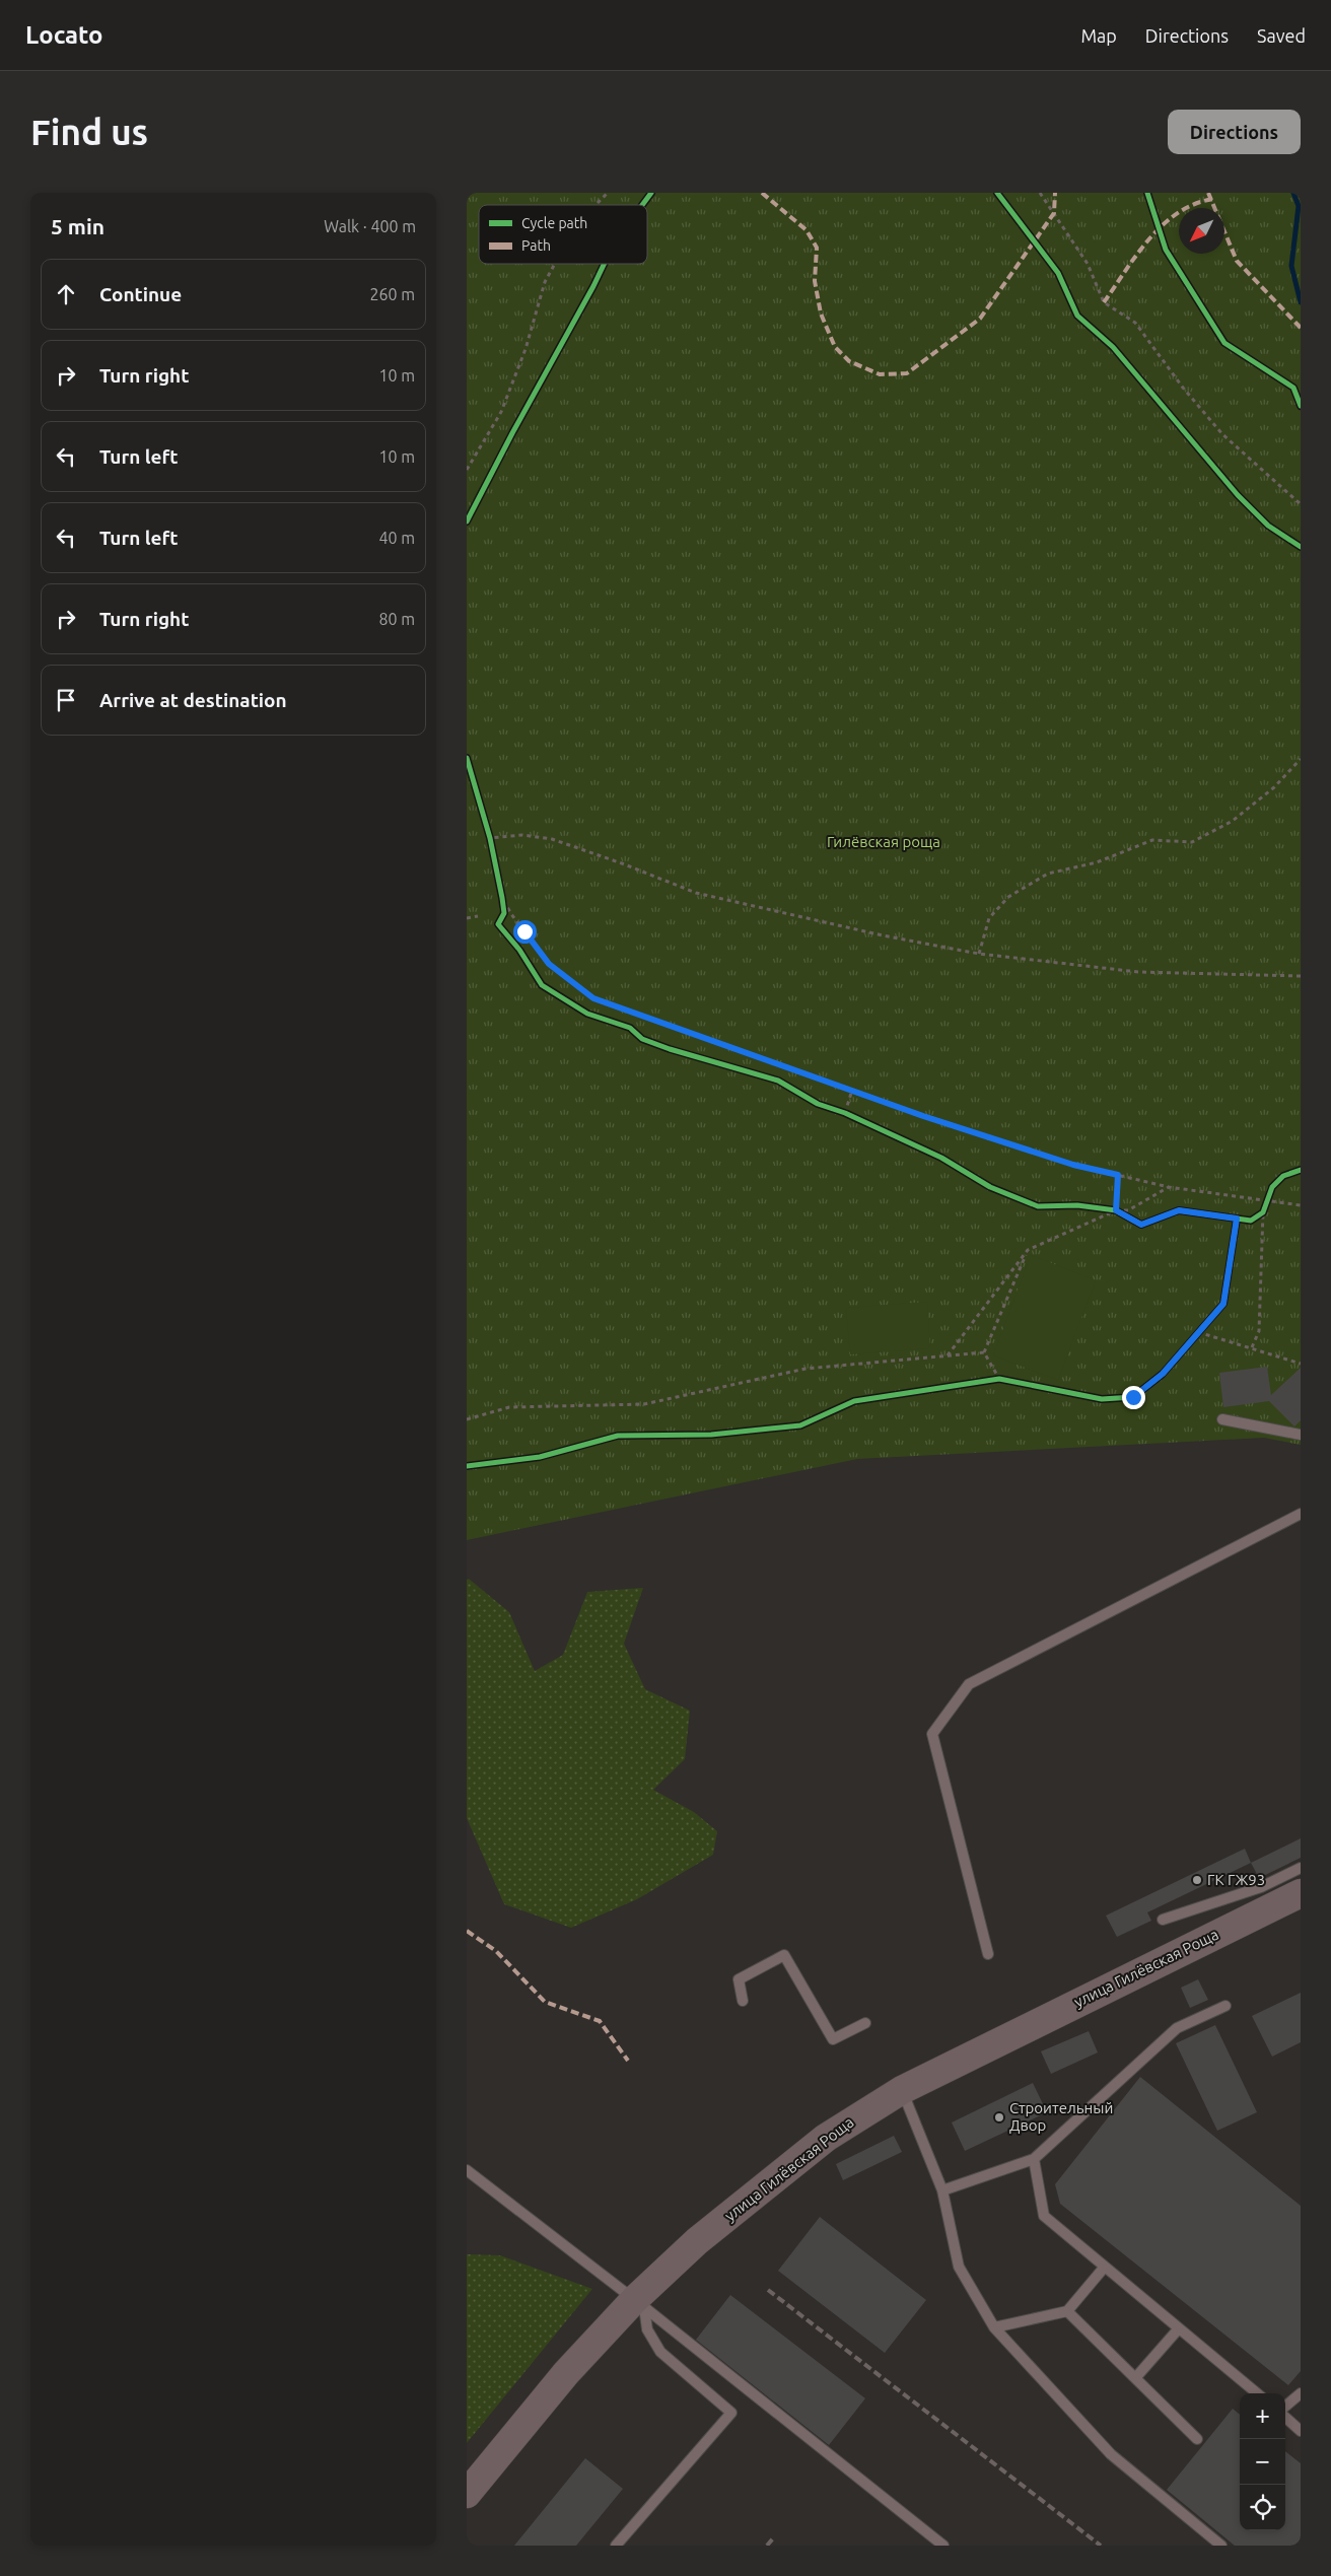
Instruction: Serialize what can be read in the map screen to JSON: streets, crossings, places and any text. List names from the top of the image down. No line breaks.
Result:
{"streets":{"street":["улица Гилёвская Роща"]},"parks":["Гилёвская роща"],"places":["ГК ГЖ93","Строительный Двор"],"legend":["Cycle path","Path"],"north":"bottom left","page":{"header":"Locato","nav":["Map","Directions","Saved"],"buttons":"Directions","title":"Find us","heading":["5 min","Walk · 400 m"],"list":[["Continue","260 m"],["Turn right","10 m"],["Turn left","10 m"],["Turn left","40 m"],["Turn right","80 m"],"Arrive at destination"],"map_buttons":["+","−"]}}
